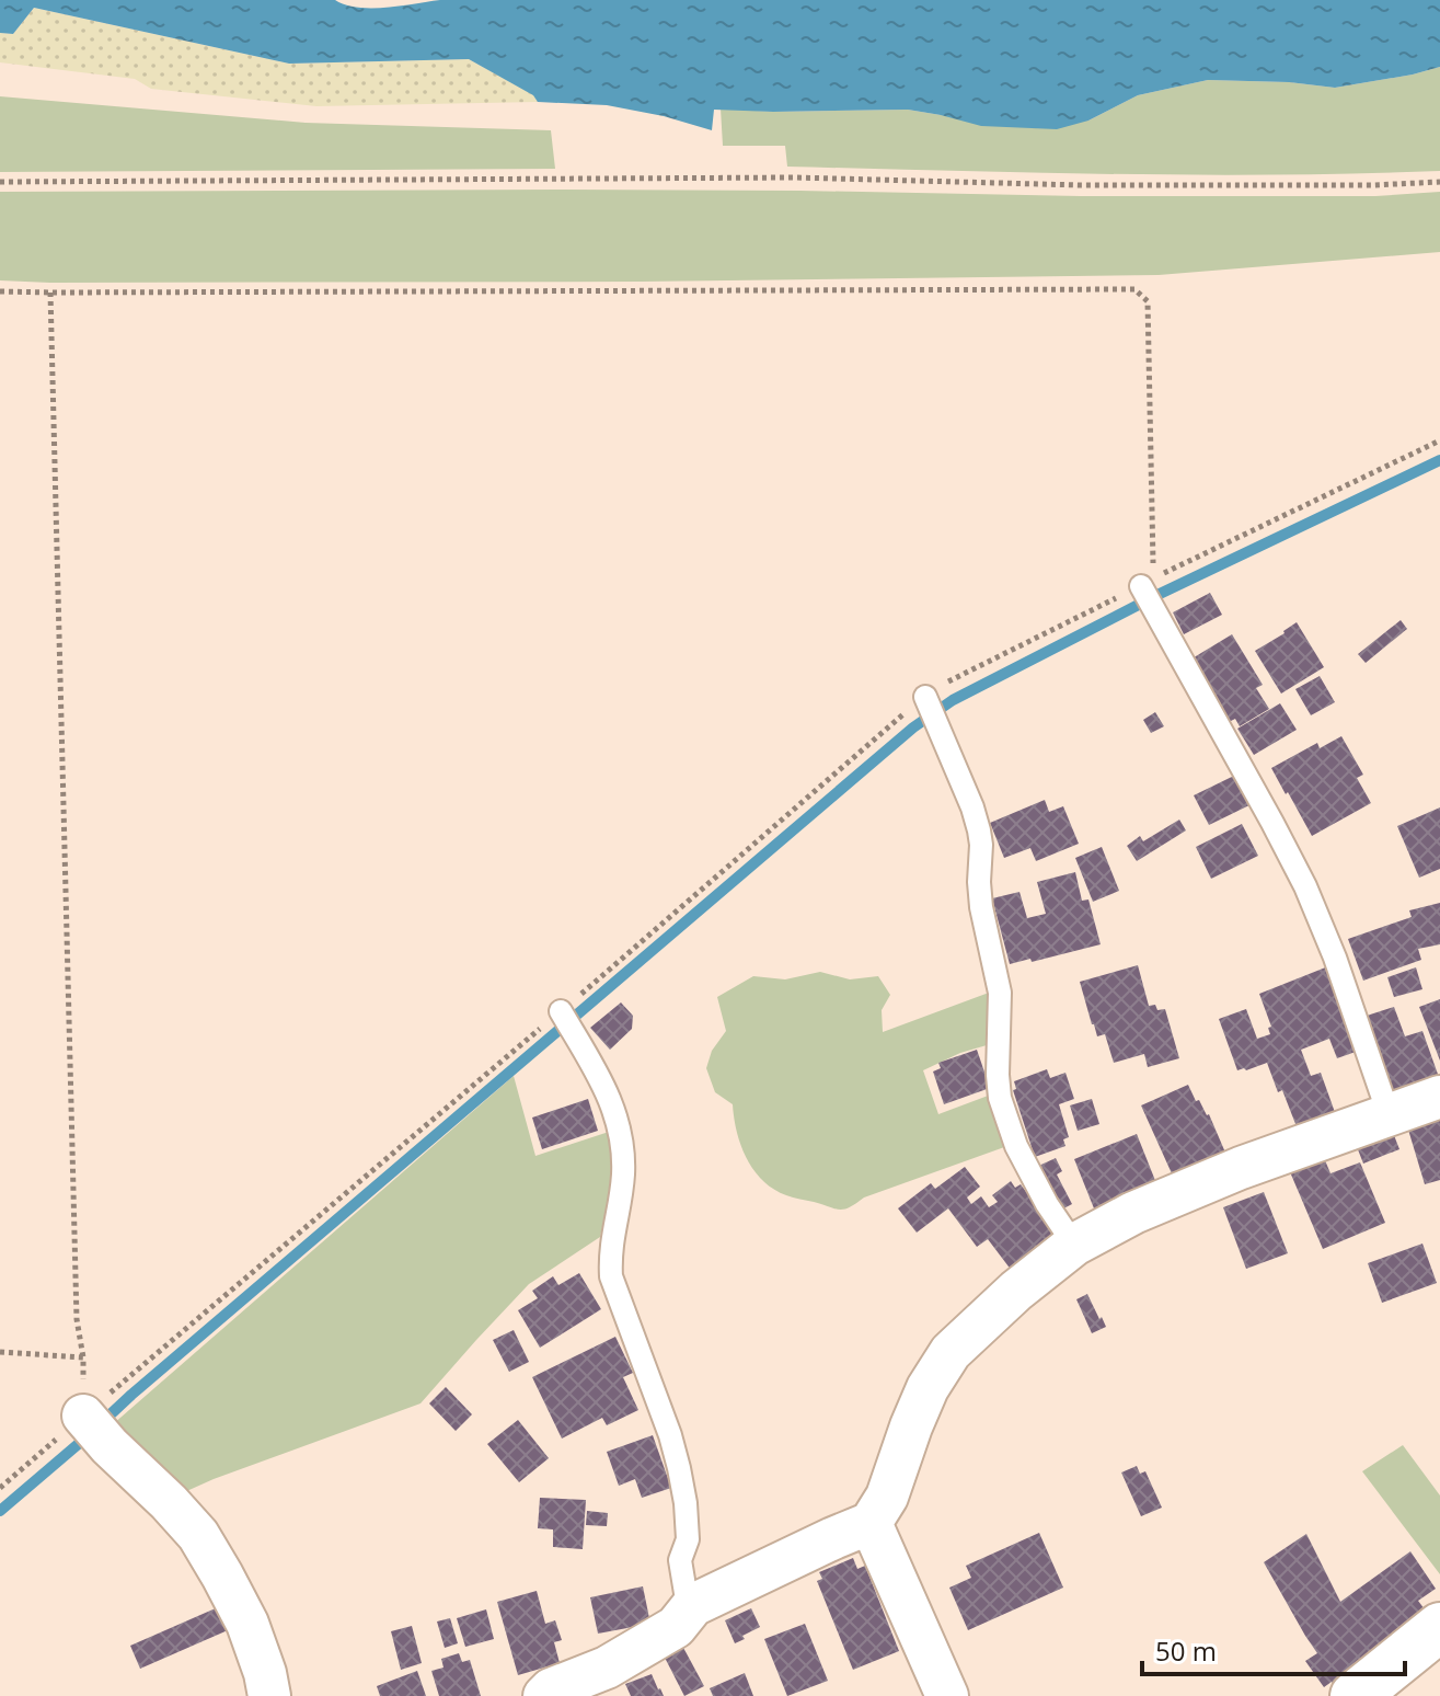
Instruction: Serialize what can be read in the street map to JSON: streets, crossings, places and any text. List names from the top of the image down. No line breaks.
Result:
{"scale_bar":"50 m"}
